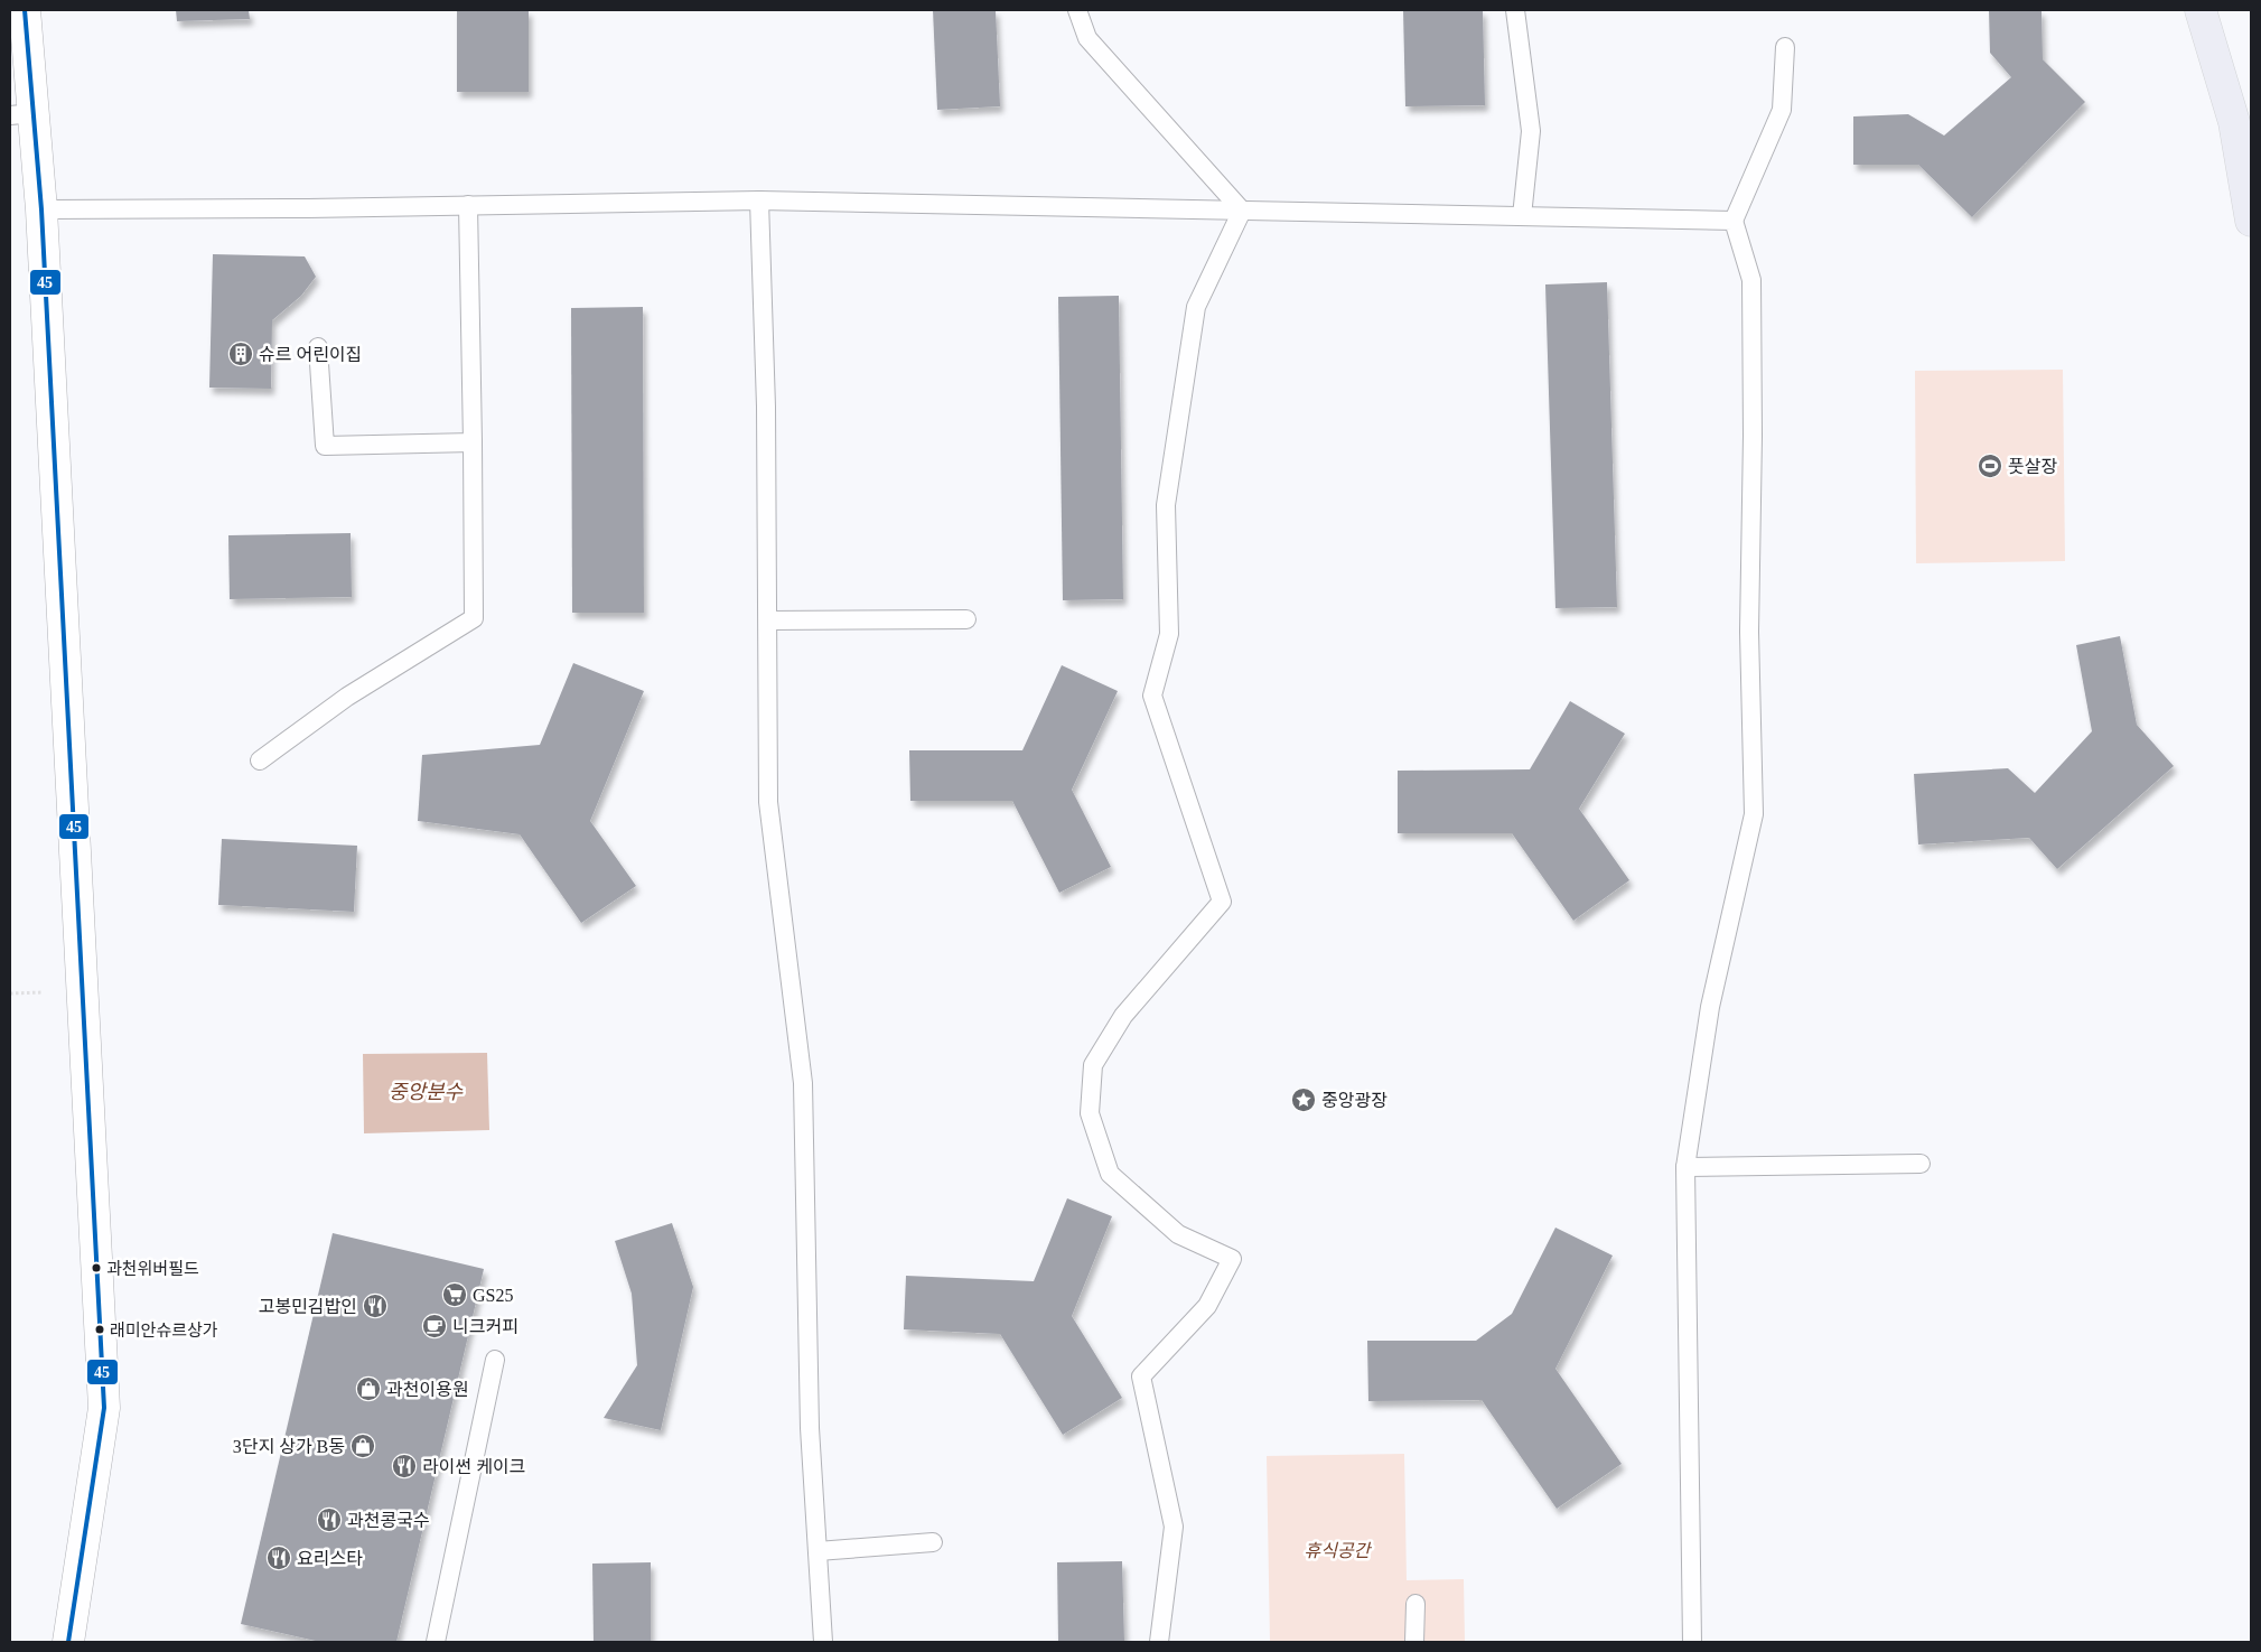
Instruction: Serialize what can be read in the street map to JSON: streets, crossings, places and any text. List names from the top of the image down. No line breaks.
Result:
{"water":["중앙분수"],"parks":["휴식공간"],"places":{"building":["슈르 어린이집"],"sports":["풋살장"],"place":["중앙광장"],"other":["과천위버필드","래미안슈르상가"],"supermarket":["GS25"],"restaurant":["고봉민김밥인","라이썬 케이크","과천콩국수","요리스타"],"cafe":["니크커피"],"shop":["과천이용원","3단지 상가 B동"]},"lines":["transit line 45"]}
